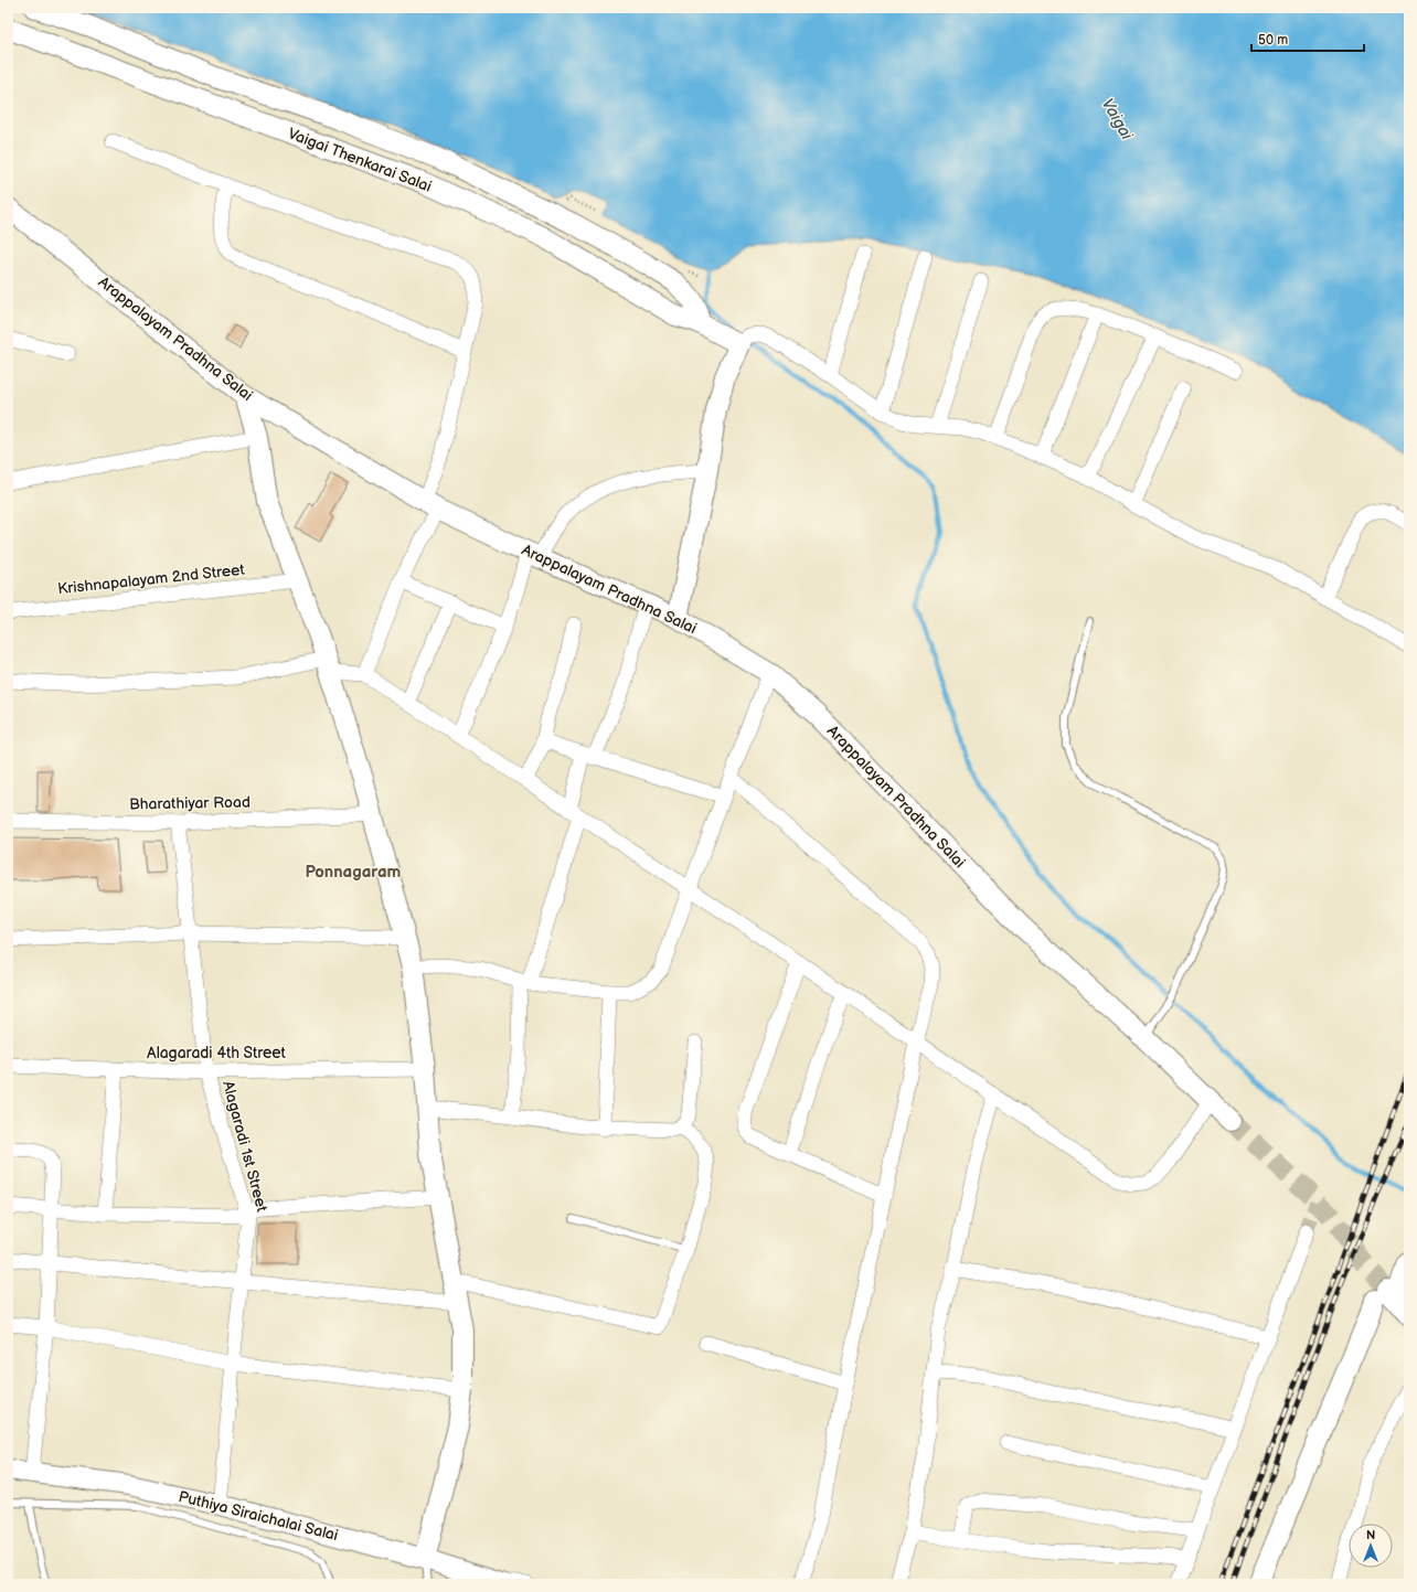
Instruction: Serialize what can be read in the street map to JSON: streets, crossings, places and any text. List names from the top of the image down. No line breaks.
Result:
{"streets":{"street":["Vaigai Thenkarai Salai","Arappalayam Pradhna Salai","Krishnapalayam 2nd Street","Bharathiyar Road","Alagaradi 4th Street","Alagaradi 1st Street","Puthiya Siraichalai Salai"]},"crossings":[["Bharathiyar Road","Alagaradi 1st Street"],["Alagaradi 4th Street","Alagaradi 1st Street"],["Alagaradi 1st Street","Puthiya Siraichalai Salai"]],"districts":["Ponnagaram"],"water":["Vaigai"],"scale_bar":"50 m","north":"top"}
